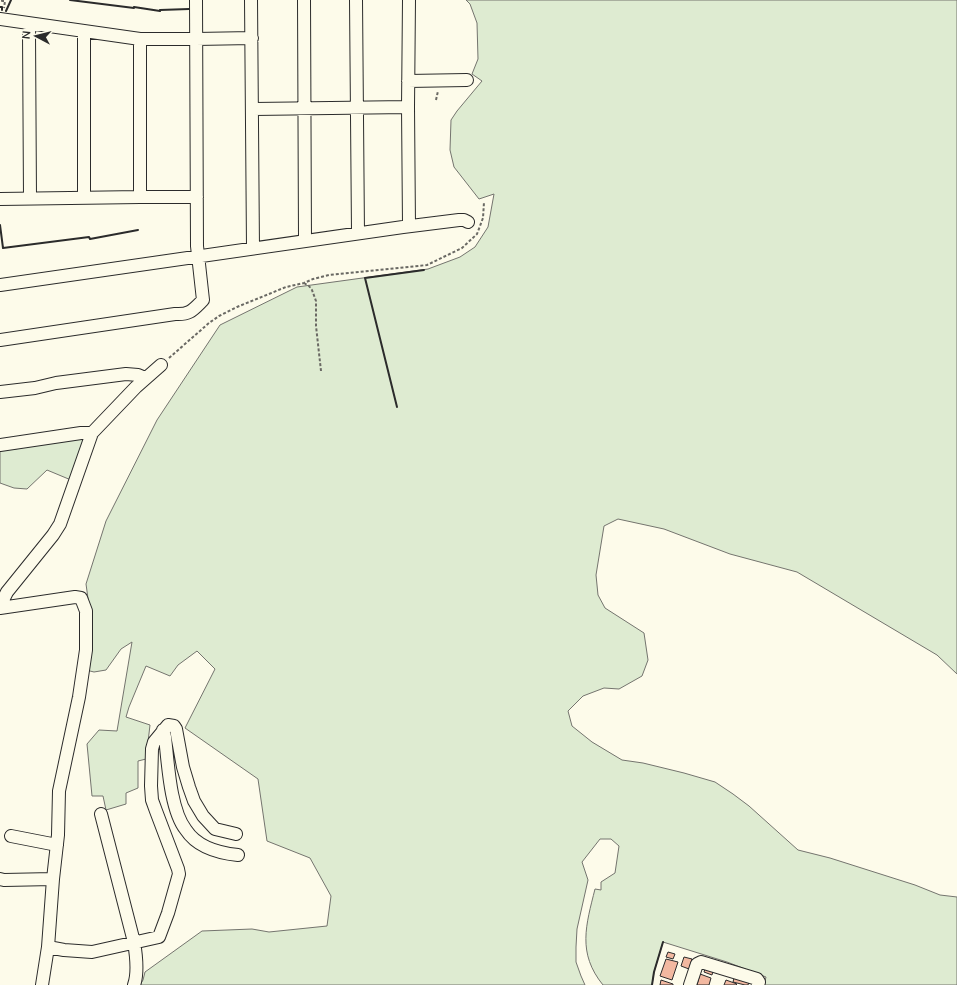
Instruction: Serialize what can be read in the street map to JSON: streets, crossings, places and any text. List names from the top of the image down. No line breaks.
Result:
{"north":"left"}
